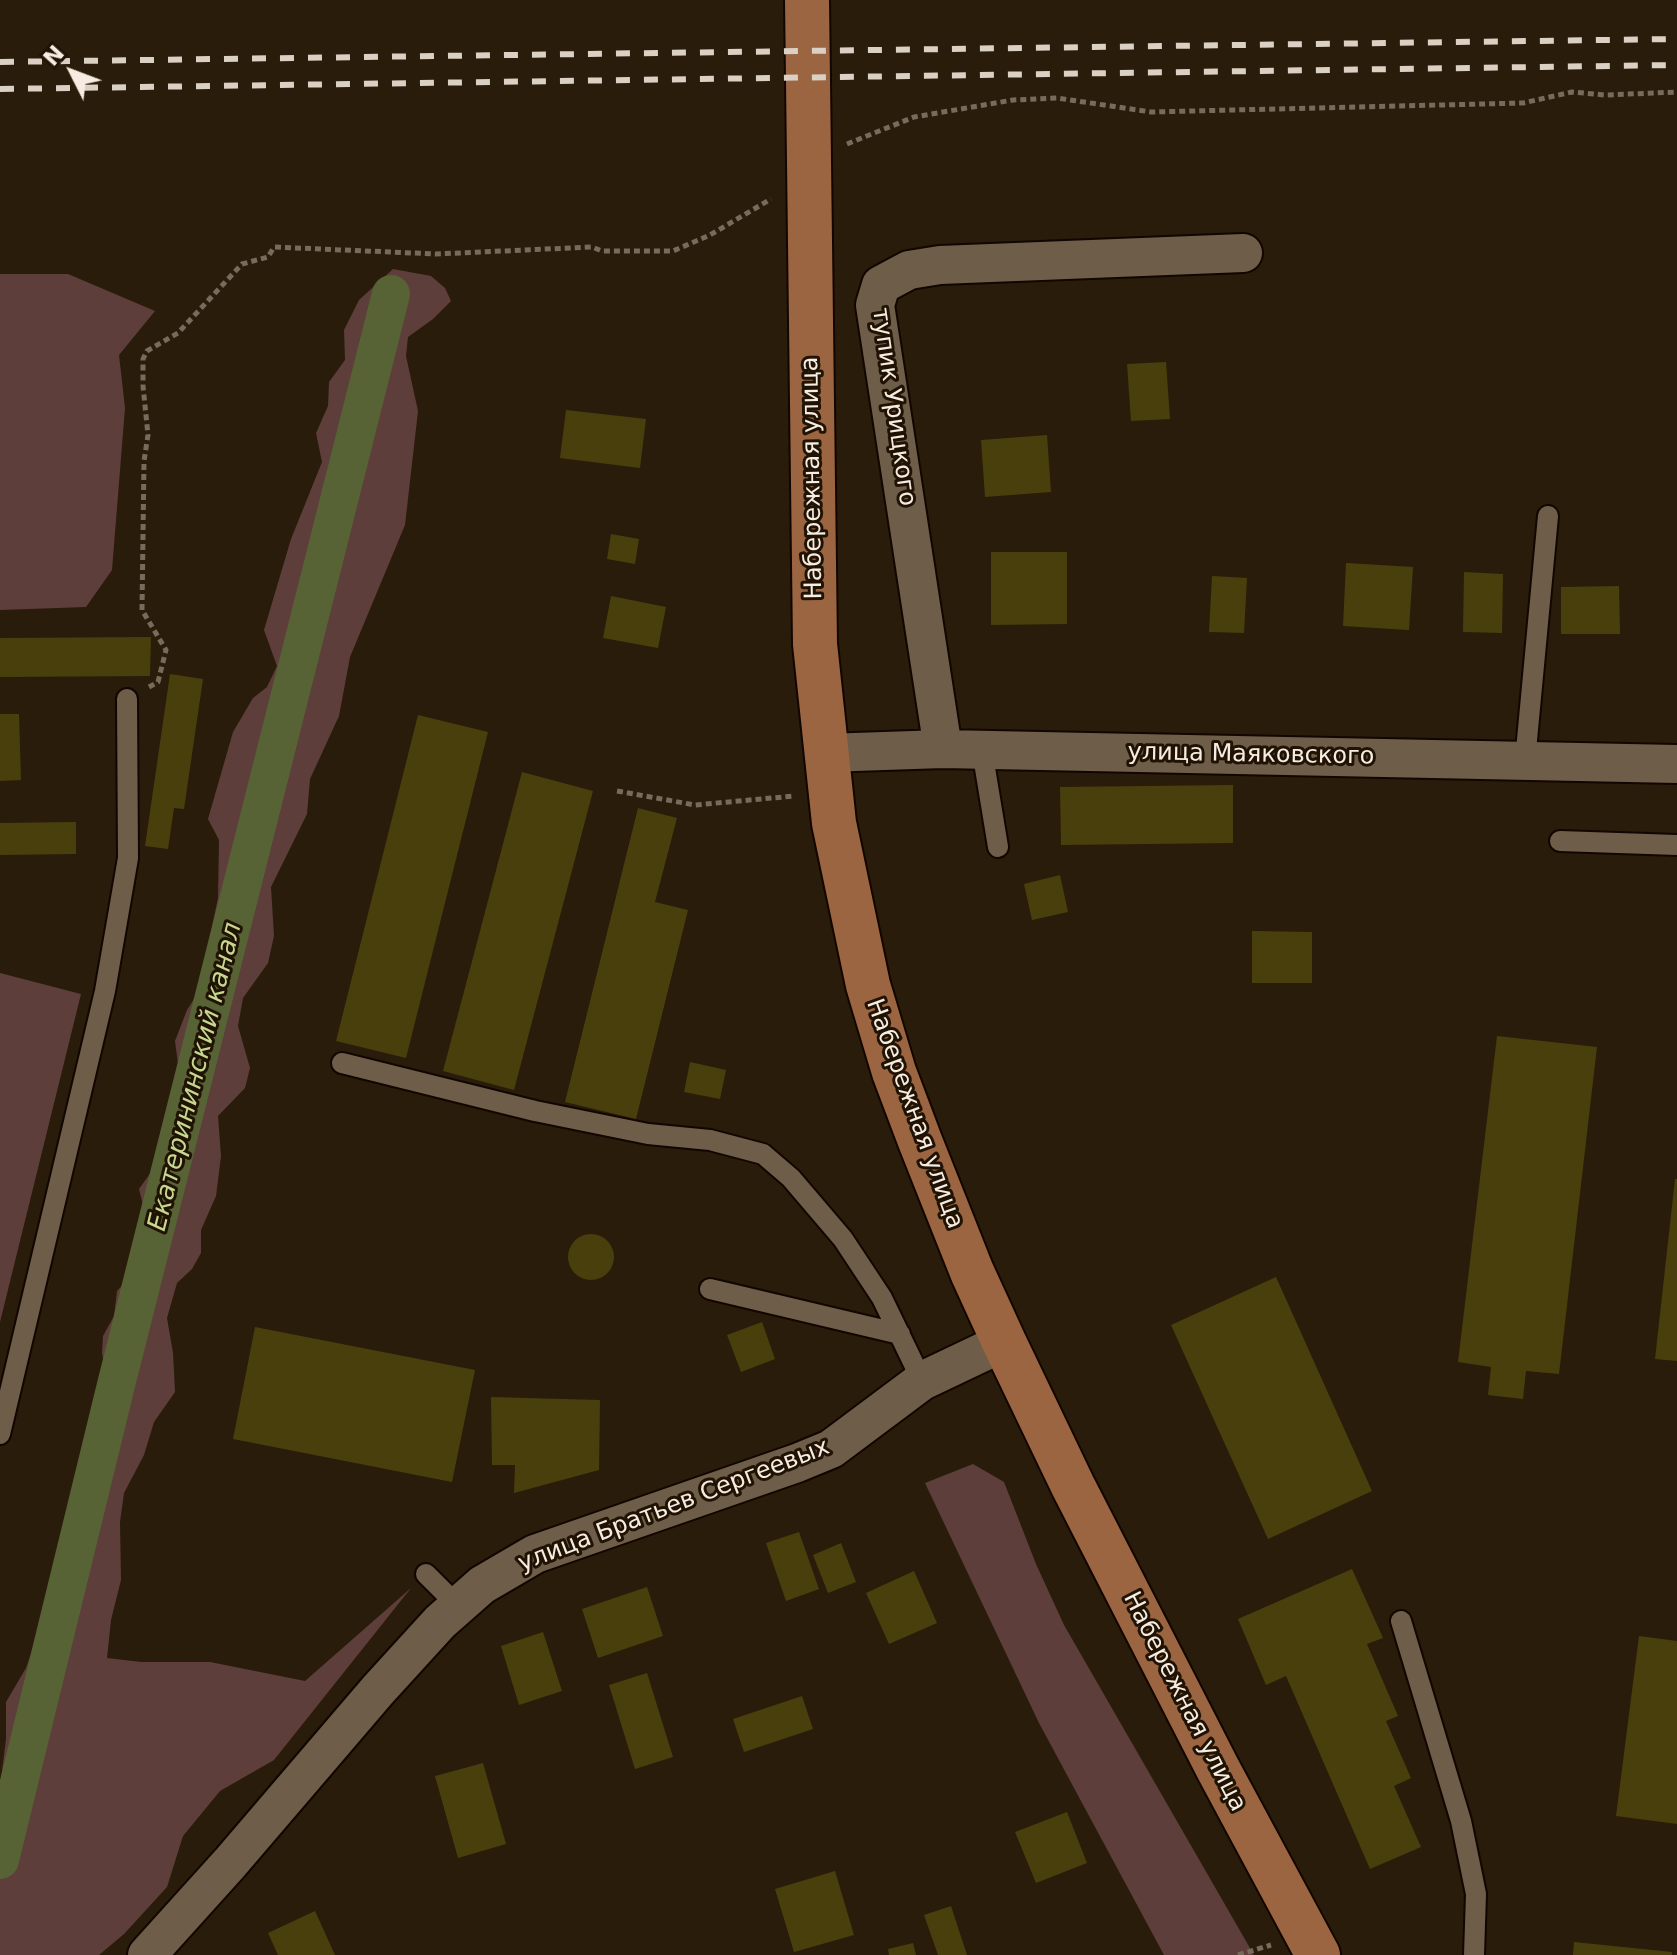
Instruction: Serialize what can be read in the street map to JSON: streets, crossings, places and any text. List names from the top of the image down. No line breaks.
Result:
{"streets":{"main road":["Набережная улица"],"street":["тупик Урицкого","улица Маяковского","улица Братьев Сергеевых"]},"crossings":[["тупик Урицкого","улица Маяковского"],["Набережная улица","улица Маяковского"],["Набережная улица","улица Братьев Сергеевых"]],"water":["Екатерининский канал"],"north":"top left"}
